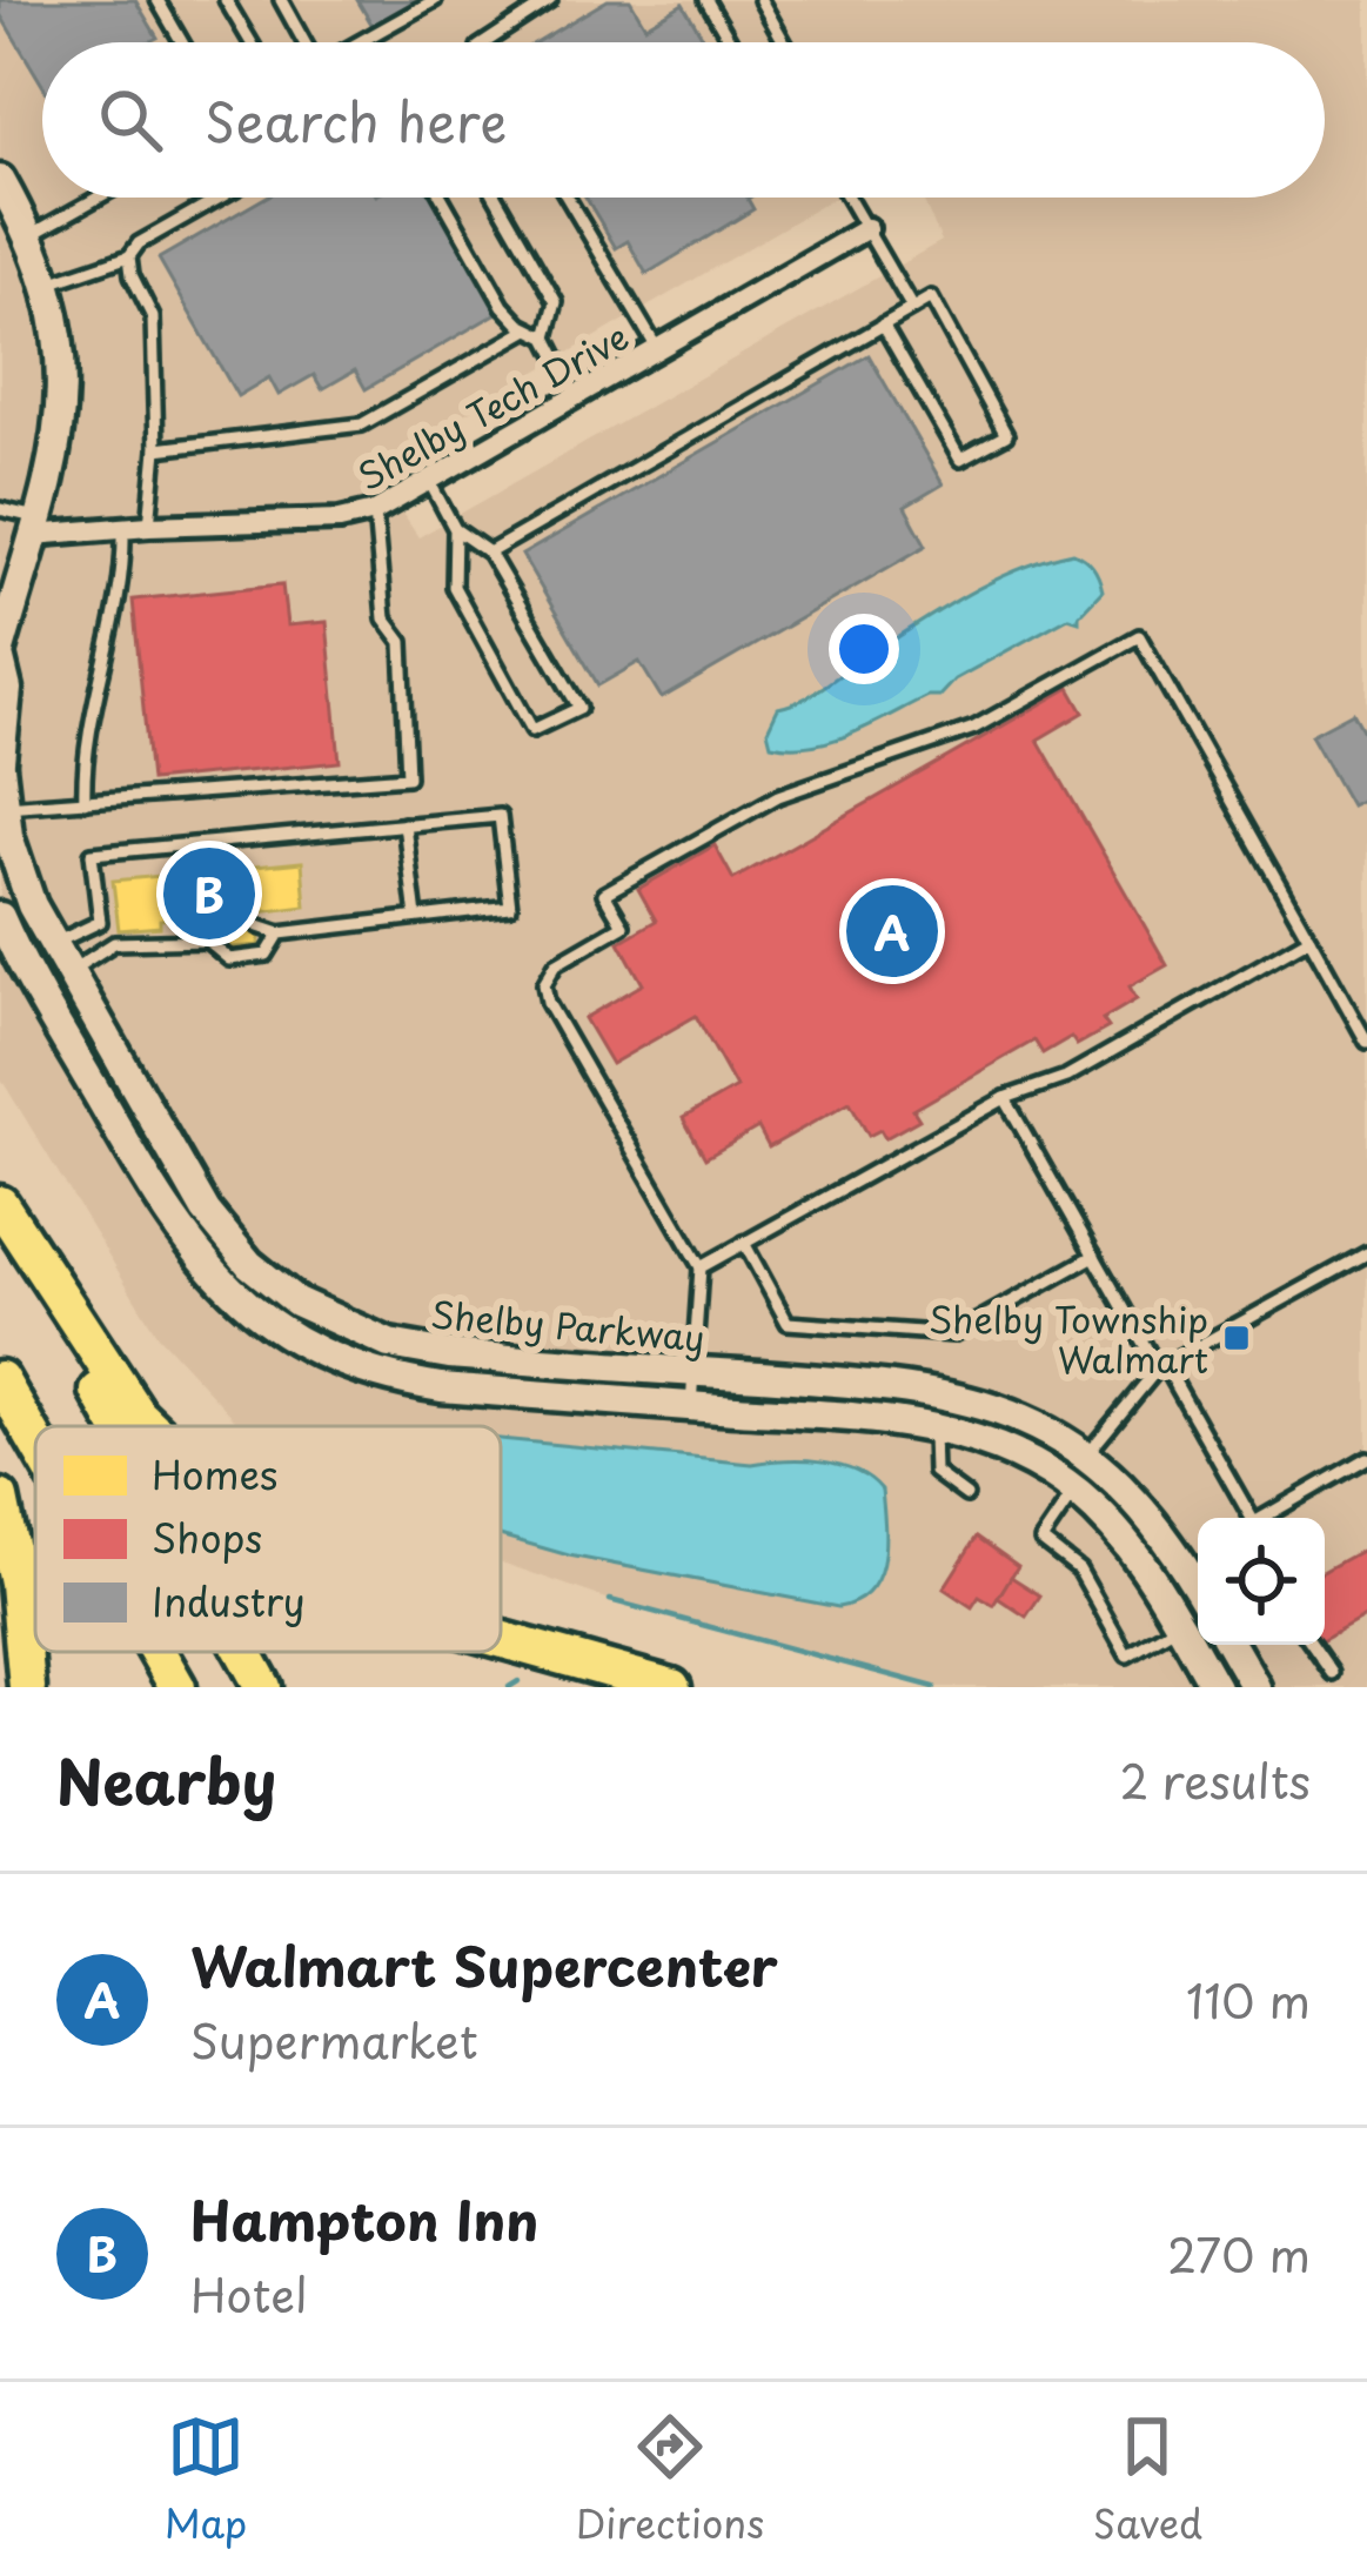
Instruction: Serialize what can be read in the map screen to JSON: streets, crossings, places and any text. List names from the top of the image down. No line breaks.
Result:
{"streets":{"street":["Shelby Tech Drive","Shelby Parkway"]},"crossings":[["Shelby Tech Drive","Shelby Parkway"]],"places":{"transit":["Shelby Township Walmart"]},"legend":["Homes","Shops","Industry"],"page":{"search":"Search here","pins":["B","A"],"heading":["Nearby","2 results"],"list":[{"mark":"A","name":"Walmart Supercenter","note":"Supermarket","value":"110 m"},{"mark":"B","name":"Hampton Inn","note":"Hotel","value":"270 m"}],"nav":["Map","Directions","Saved"]}}
